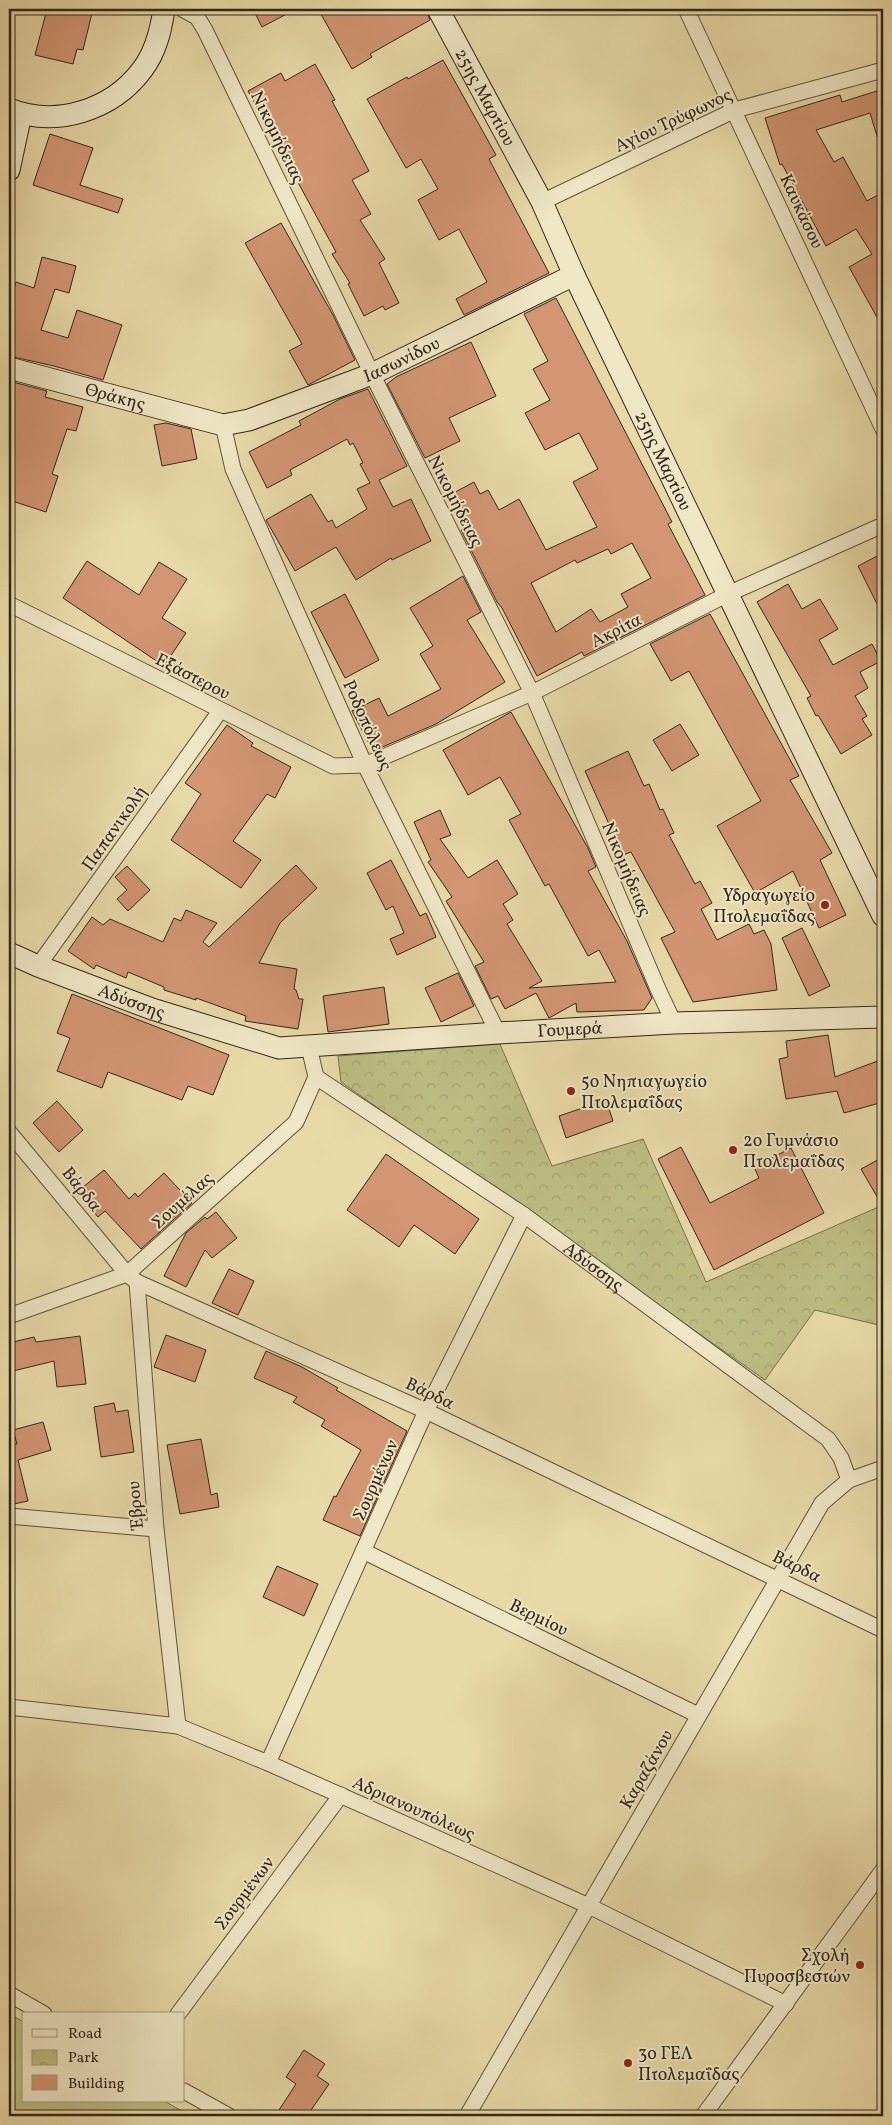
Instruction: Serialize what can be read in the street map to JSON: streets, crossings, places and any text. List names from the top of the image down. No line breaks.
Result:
{"streets":{"street":["25ης Μαρτίου","Αγίου Τρύφωνος","Νικομήδειας","Καυκάσου","Ιασωνίδου","Θράκης","Ακρίτα","Εξάστερου","Ροδοπόλεως","Παπανικολή","Αδύσσης","Γουμερά","Βάρδα","Σουμέλας","Σουρμένων","Έβρου","Βερμίου","Καραζάνου","Αδριανουπόλεως"]},"crossings":[["25ης Μαρτίου","Αγίου Τρύφωνος"],["25ης Μαρτίου","Ιασωνίδου"],["25ης Μαρτίου","Ακρίτα"],["Αγίου Τρύφωνος","Καυκάσου"],["Νικομήδειας","Ιασωνίδου"],["Νικομήδειας","Ακρίτα"],["Νικομήδειας","Γουμερά"],["Ιασωνίδου","Θράκης"],["Ιασωνίδου","Ροδοπόλεως"],["Θράκης","Ροδοπόλεως"],["Ακρίτα","Εξάστερου"],["Ακρίτα","Ροδοπόλεως"],["Εξάστερου","Ροδοπόλεως"],["Εξάστερου","Παπανικολή"],["Ροδοπόλεως","Γουμερά"],["Παπανικολή","Αδύσσης"],["Αδύσσης","Γουμερά"],["Αδύσσης","Σουμέλας"],["Αδύσσης","Σουρμένων"],["Αδύσσης","Καραζάνου"],["Βάρδα","Σουμέλας"],["Βάρδα","Σουρμένων"],["Βάρδα","Έβρου"],["Βάρδα","Καραζάνου"],["Σουμέλας","Έβρου"],["Σουρμένων","Βερμίου"],["Σουρμένων","Αδριανουπόλεως"],["Έβρου","Αδριανουπόλεως"],["Βερμίου","Καραζάνου"],["Καραζάνου","Αδριανουπόλεως"]],"places":["Υδραγωγείο Πτολεμαΐδας","5ο Νηπιαγωγείο Πτολεμαΐδας","2ο Γυμνάσιο Πτολεμαΐδας","Σχολή Πυροσβεστών","3ο ΓΕΛ Πτολεμαΐδας"],"legend":["Road","Park","Building"]}
